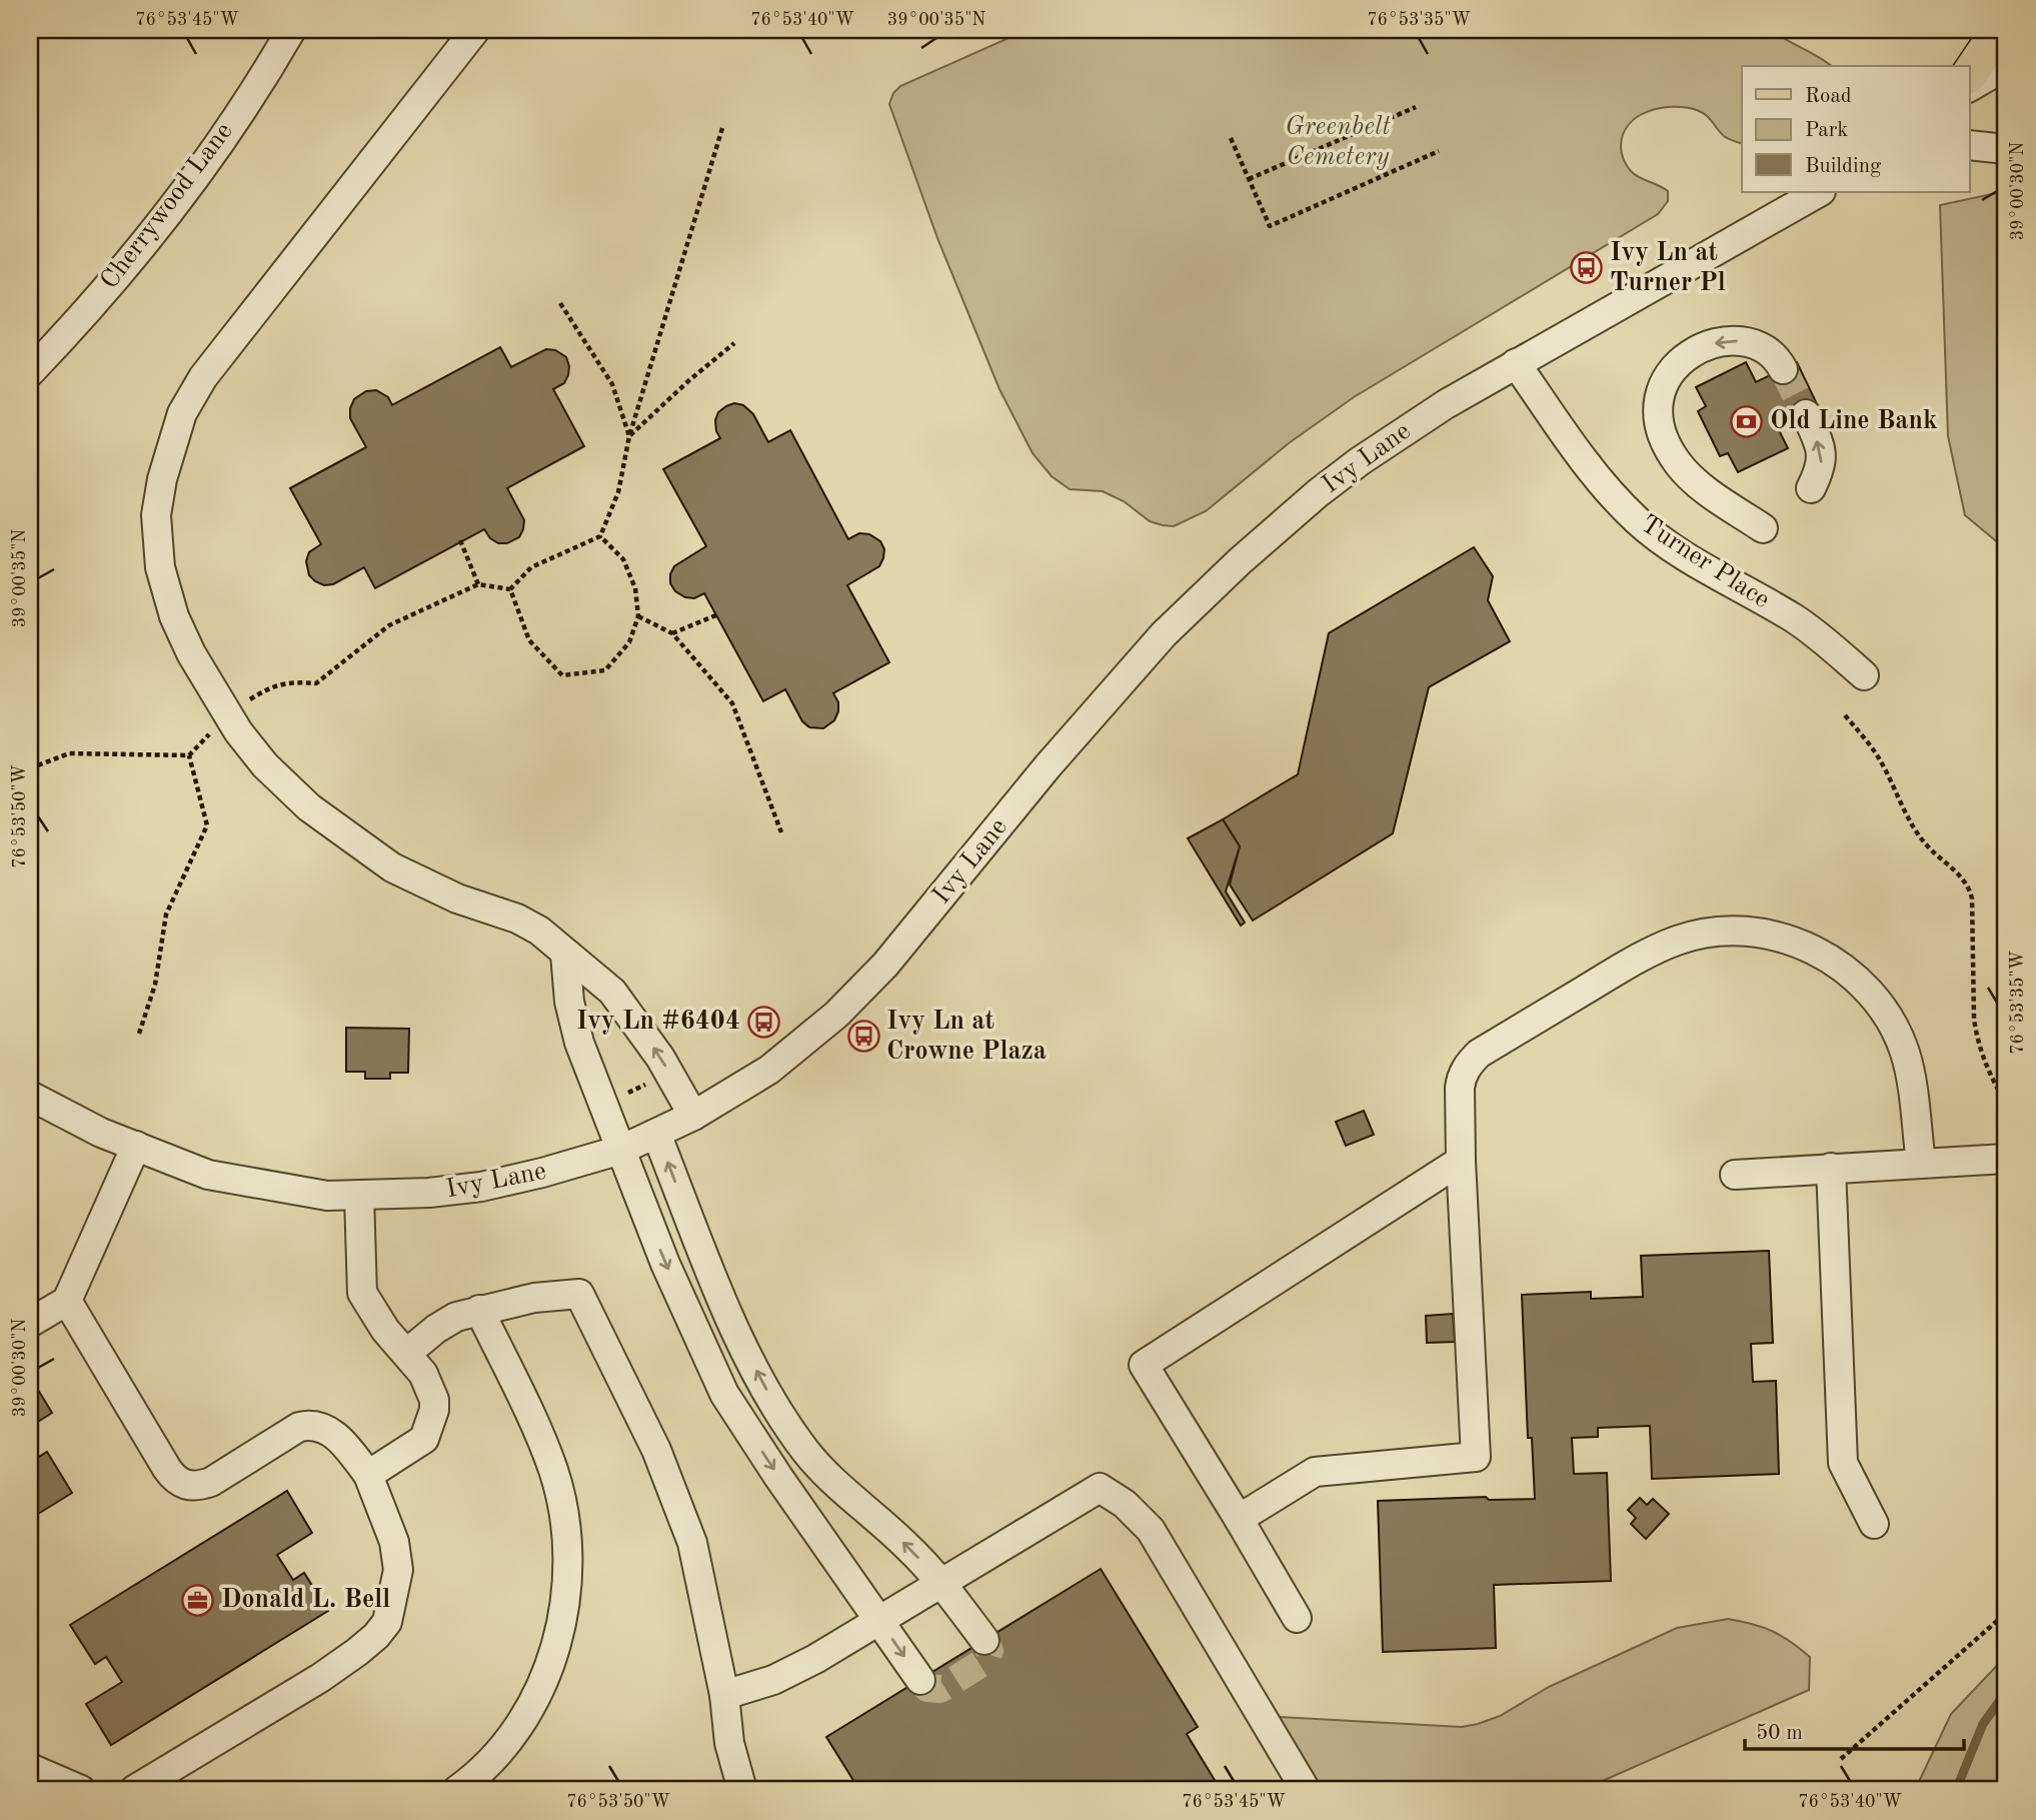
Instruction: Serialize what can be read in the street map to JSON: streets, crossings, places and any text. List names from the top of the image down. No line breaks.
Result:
{"streets":{"street":["Cherrywood Lane","Ivy Lane","Turner Place"]},"crossings":[["Ivy Lane","Turner Place"]],"parks":["Greenbelt Cemetery"],"places":{"bus stop":["Ivy Ln at Turner Pl","Ivy Ln #6404","Ivy Ln at Crowne Plaza"],"bank":["Old Line Bank"],"office":["Donald L. Bell"]},"legend":["Road","Park","Building"],"scale_bar":"50 m","coordinates":["76°53'45\"W","76°53'40\"W","39°00'35\"N","76°53'35\"W","39°00'30\"N","76°53'50\"W"]}
